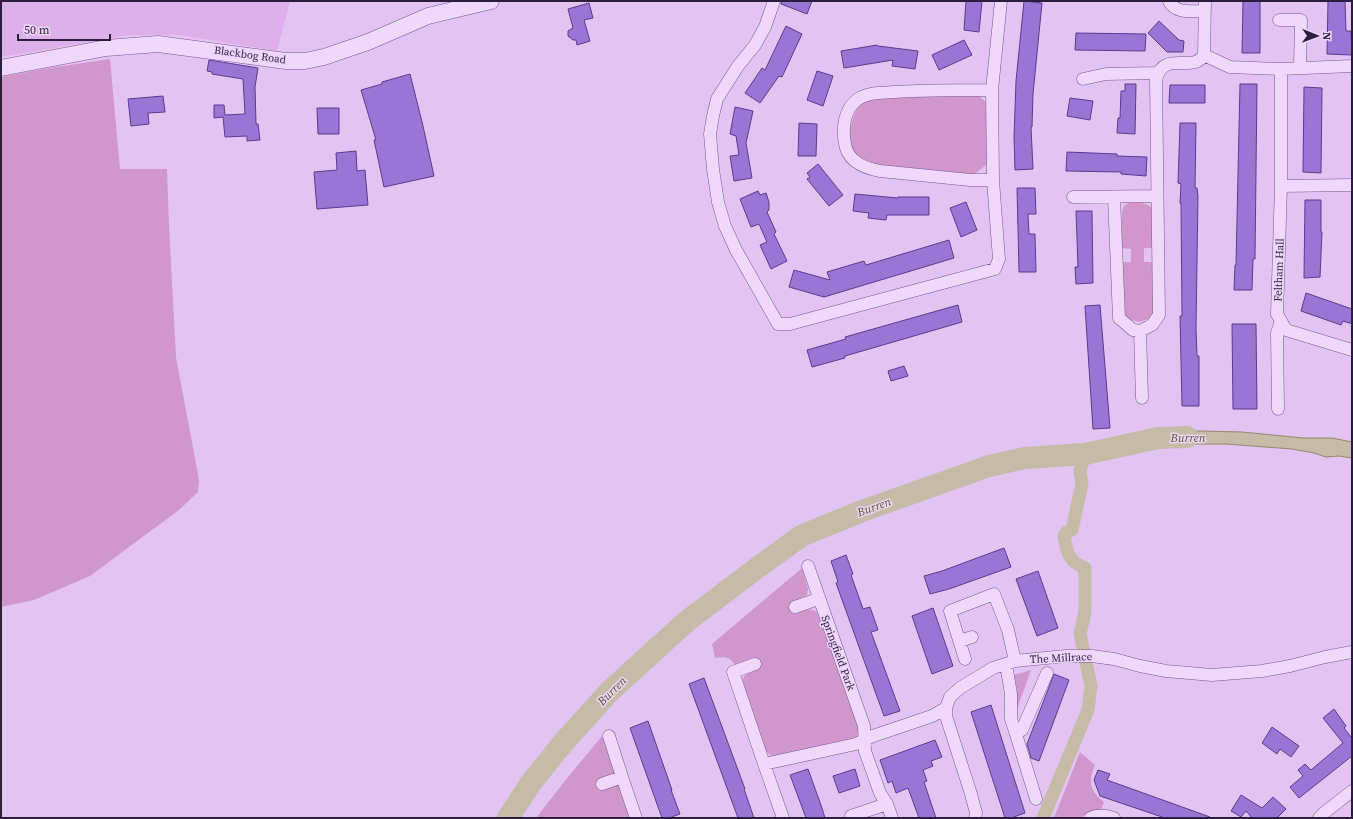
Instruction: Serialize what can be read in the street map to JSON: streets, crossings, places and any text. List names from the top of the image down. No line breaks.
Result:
{"streets":{"street":["Blackbog Road","Feltham Hall","Springfield Park","The Millrace"]},"water":["Burren"],"scale_bar":"50 m","north":"right"}
